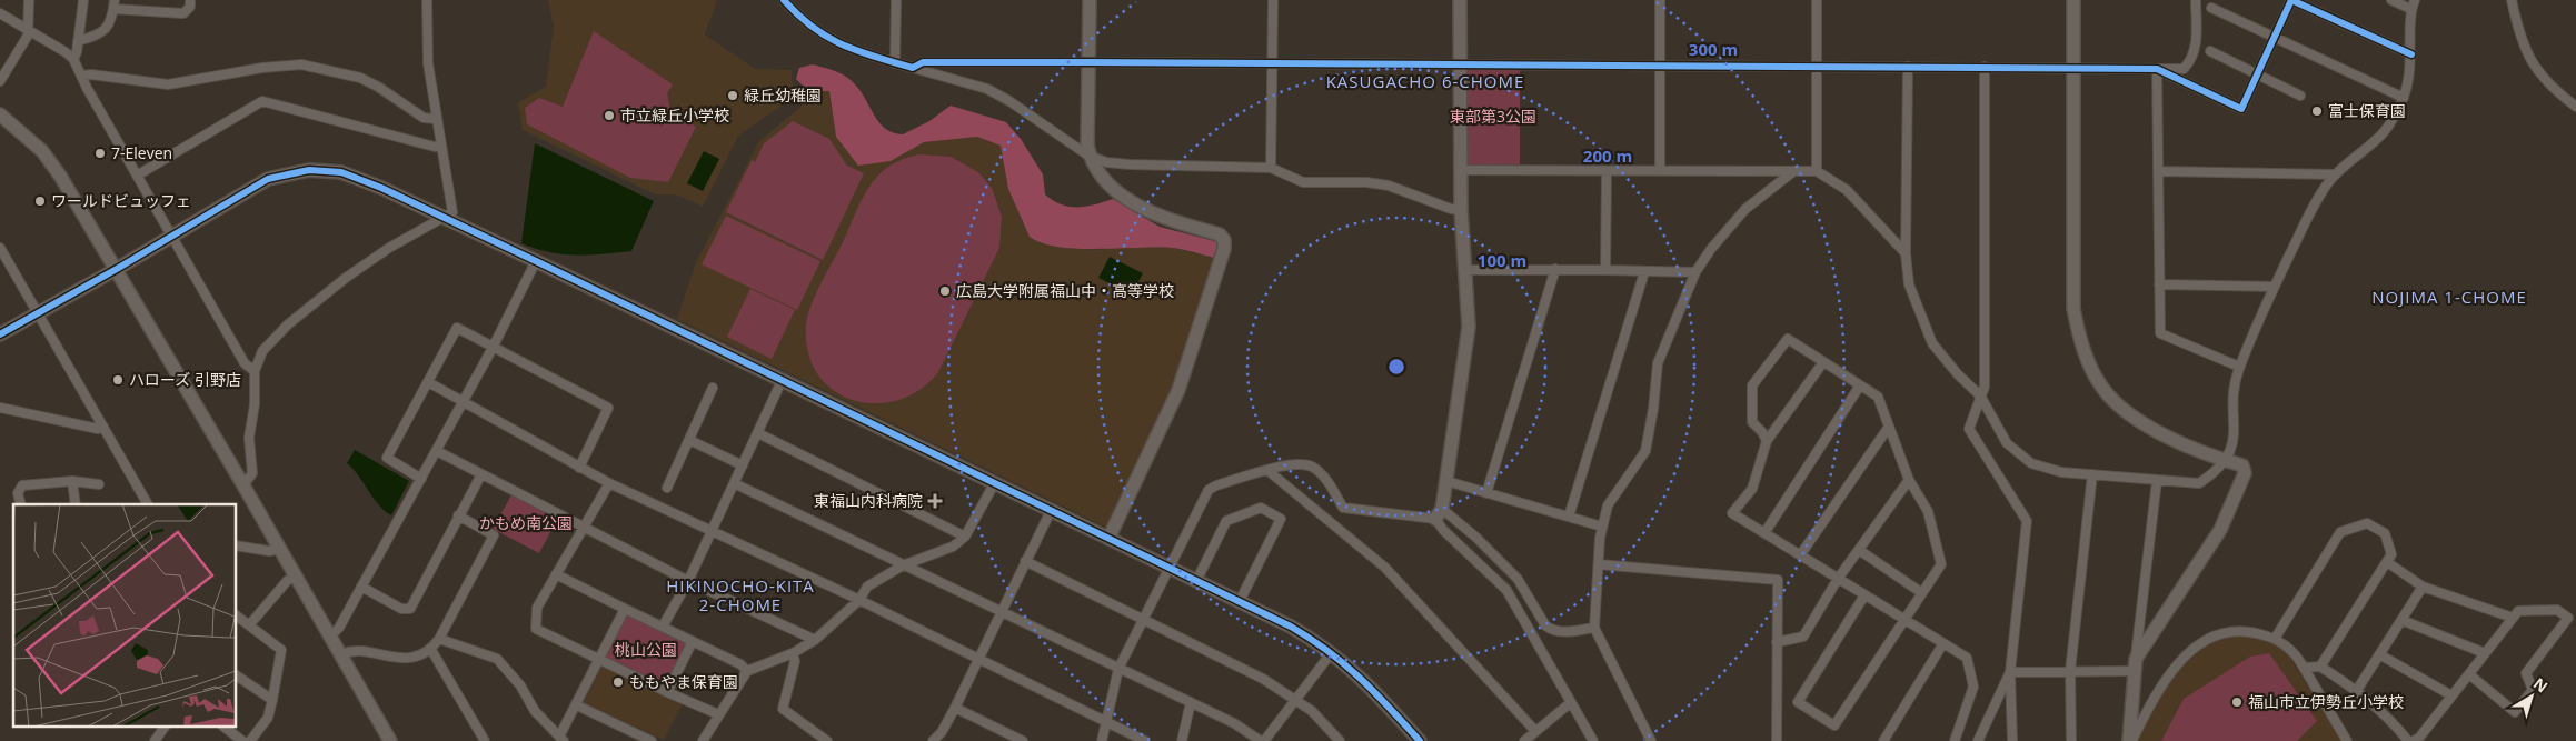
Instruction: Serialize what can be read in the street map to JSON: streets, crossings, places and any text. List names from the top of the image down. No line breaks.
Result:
{"districts":["KASUGACHO 6-CHOME","NOJIMA 1-CHOME","HIKINOCHO-KITA 2-CHOME"],"parks":["東部第3公園","かもめ南公園","桃山公園"],"places":{"other":["緑丘幼稚園","富士保育園","市立緑丘小学校","7-Eleven","ワールドビュッフェ","広島大学附属福山中・高等学校","ハローズ 引野店","ももやま保育園","福山市立伊勢丘小学校"],"health":["東福山内科病院"]},"north":"top right","rings":["300 m","200 m","100 m"]}
